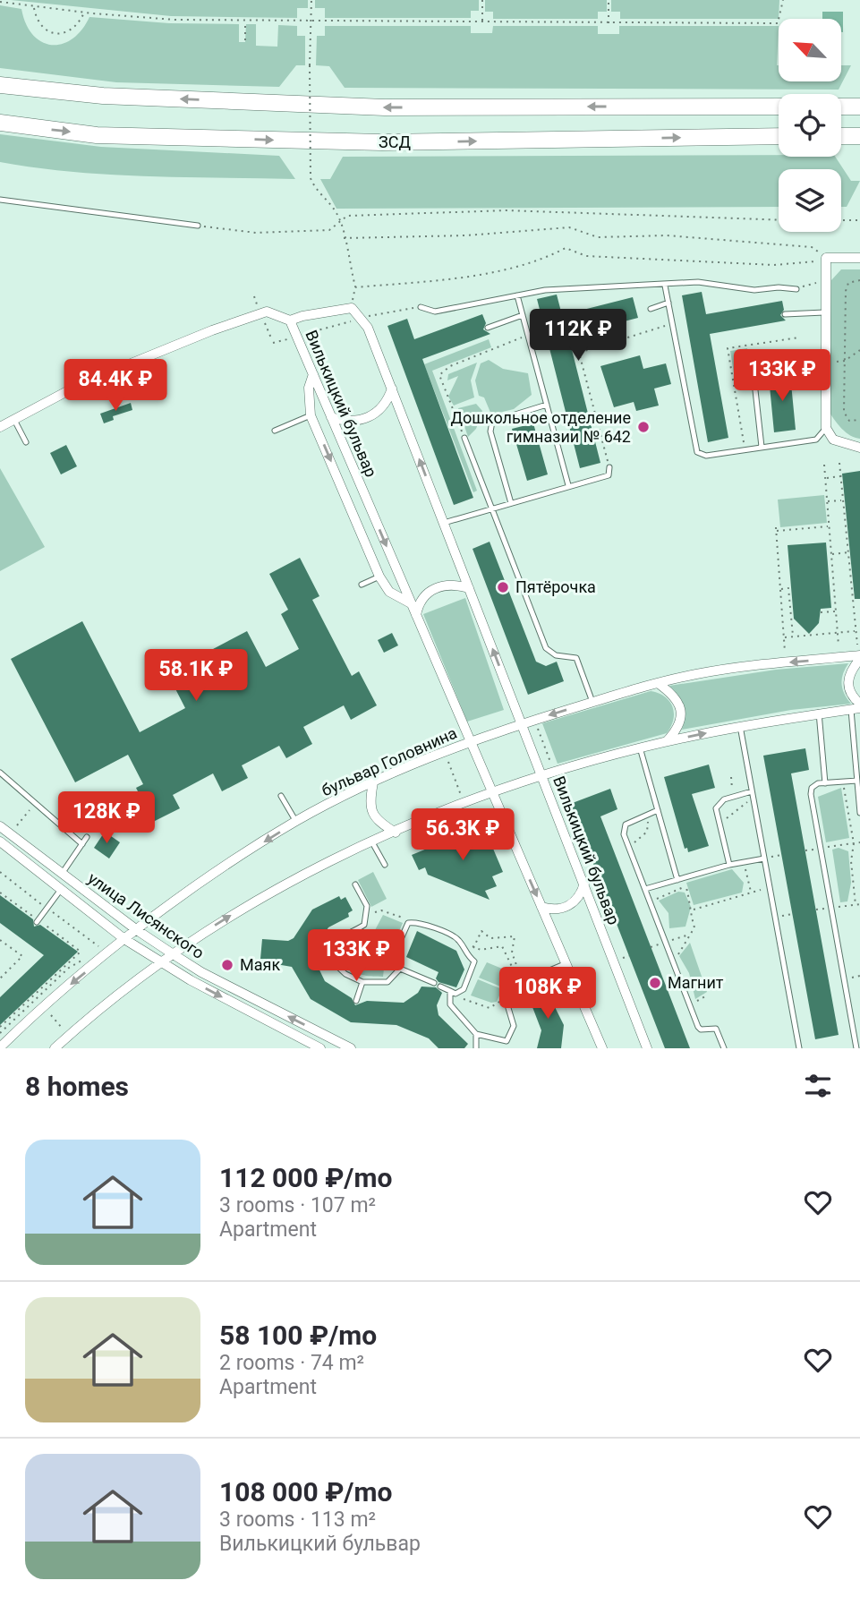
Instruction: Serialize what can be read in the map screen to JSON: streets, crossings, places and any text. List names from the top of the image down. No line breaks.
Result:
{"streets":{"highway":["ЗСД"],"street":["Вилькицкий бульвар","бульвар Головнина","улица Лисянского"]},"crossings":[["Вилькицкий бульвар","бульвар Головнина"],["бульвар Головнина","улица Лисянского"]],"places":["Дошкольное отделение гимназии № 642","Пятёрочка","Маяк","Магнит"],"north":"top left","page":{"price":["112K ₽","133K ₽","84.4K ₽","58.1K ₽","128K ₽","56.3K ₽","133K ₽","108K ₽"],"heading":"8 homes","list":[{"name":"112 000 ₽/mo","note":"3 rooms · 107 m² · Apartment"},{"name":"58 100 ₽/mo","note":"2 rooms · 74 m² · Apartment"},{"name":"108 000 ₽/mo","note":"3 rooms · 113 m² · Вилькицкий бульвар"}]}}
